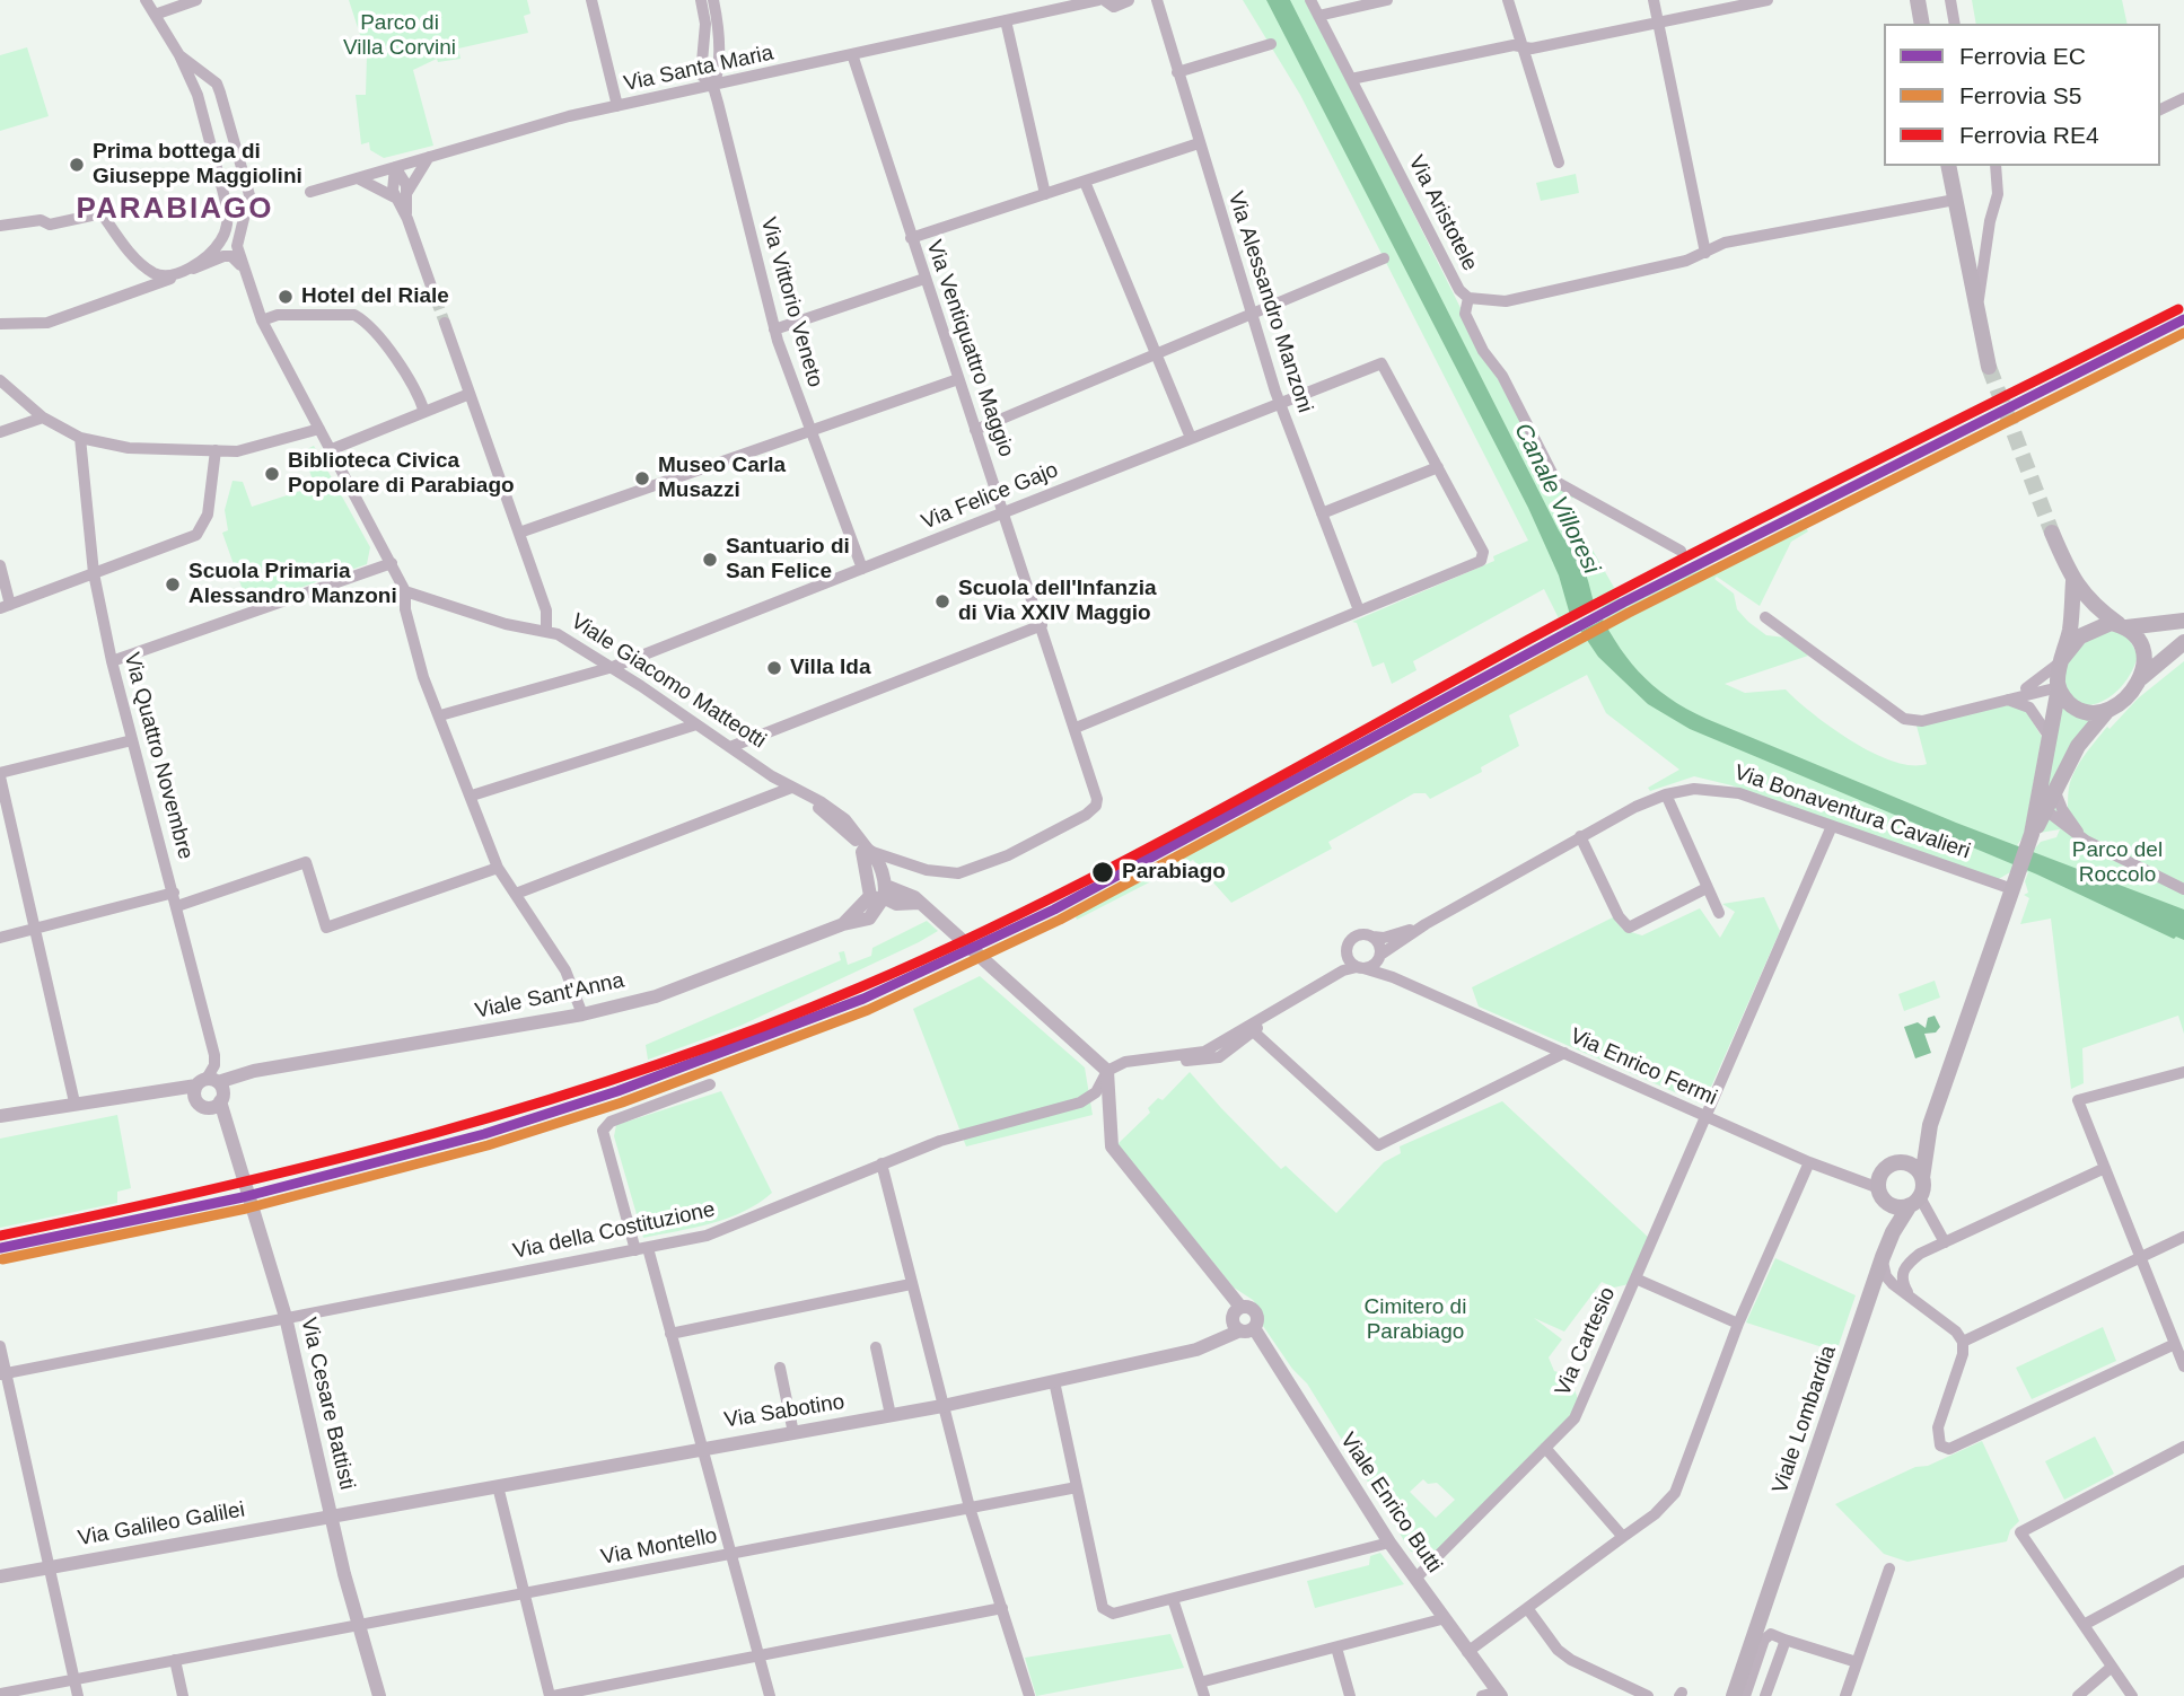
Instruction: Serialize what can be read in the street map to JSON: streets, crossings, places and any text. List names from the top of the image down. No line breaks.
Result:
{"streets":{"main road":["Viale Lombardia"],"street":["Via Santa Maria","Via Aristotele","Via Vittorio Veneto","Via Alessandro Manzoni","Via Ventiquattro Maggio","Via Felice Gajo","Viale Giacomo Matteotti","Via Quattro Novembre","Via Bonaventura Cavalieri","Viale Sant'Anna","Via Enrico Fermi","Via della Costituzione","Via Cartesio","Via Cesare Battisti","Via Sabotino","Viale Enrico Butti","Via Galileo Galilei","Via Montello"]},"crossings":[["Via Santa Maria","Via Vittorio Veneto"],["Via Santa Maria","Via Ventiquattro Maggio"],["Via Vittorio Veneto","Via Felice Gajo"],["Via Alessandro Manzoni","Via Felice Gajo"],["Via Ventiquattro Maggio","Via Felice Gajo"],["Via Ventiquattro Maggio","Viale Giacomo Matteotti"],["Via Felice Gajo","Viale Giacomo Matteotti"],["Viale Giacomo Matteotti","Viale Sant'Anna"],["Via Quattro Novembre","Viale Sant'Anna"],["Via Bonaventura Cavalieri","Via Enrico Fermi"],["Via Bonaventura Cavalieri","Via della Costituzione"],["Via Bonaventura Cavalieri","Via Cartesio"],["Via Bonaventura Cavalieri","Viale Lombardia"],["Via Enrico Fermi","Via Cartesio"],["Via Enrico Fermi","Viale Lombardia"],["Via della Costituzione","Via Cesare Battisti"],["Via Cartesio","Viale Enrico Butti"],["Via Cesare Battisti","Via Sabotino"],["Via Cesare Battisti","Via Galileo Galilei"],["Via Cesare Battisti","Via Montello"],["Via Sabotino","Viale Enrico Butti"],["Via Sabotino","Via Galileo Galilei"]],"districts":["PARABIAGO"],"water":["Canale Villoresi"],"parks":["Parco di Villa Corvini","Parco del Roccolo","Cimitero di Parabiago"],"places":["Prima bottega di Giuseppe Maggiolini","Hotel del Riale","Biblioteca Civica Popolare di Parabiago","Museo Carla Musazzi","Santuario di San Felice","Scuola Primaria Alessandro Manzoni","Scuola dell'Infanzia di Via XXIV Maggio","Villa Ida","Parabiago"],"lines":["rail line RE4","rail line EC","rail line S5"],"legend":["Ferrovia EC","Ferrovia S5","Ferrovia RE4"]}
